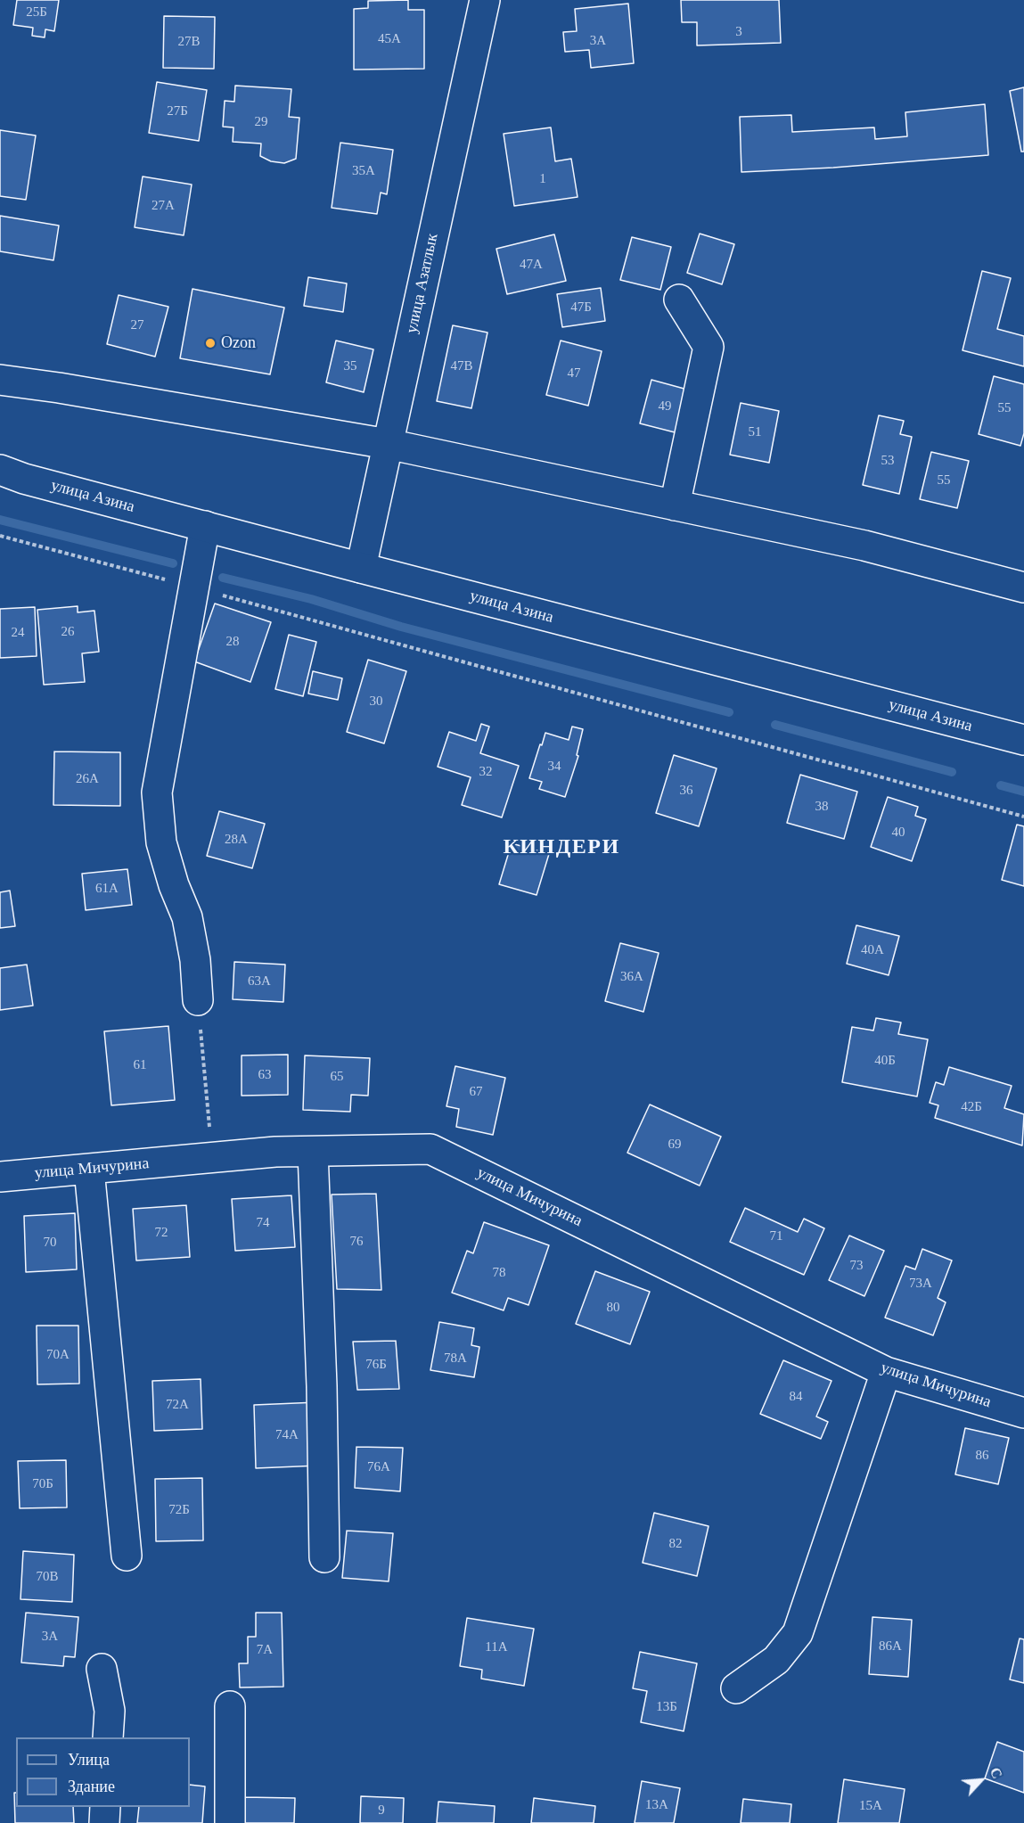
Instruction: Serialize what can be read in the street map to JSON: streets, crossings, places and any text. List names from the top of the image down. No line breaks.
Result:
{"streets":{"street":["улица Азатлык","улица Азина","улица Мичурина"]},"crossings":[["улица Азатлык","улица Азина"]],"districts":["КИНДЕРИ"],"places":["Ozon"],"house_numbers":["25Б","3","45А","3А","27В","27Б","29","35А","1","27А","47А","47Б","27","35","47В","47","49","55","51","53","55","26","24","28","30","34","32","26А","36","38","40","28А","61А","40А","36А","63А","40Б","61","63","65","67","42Б","69","74","72","71","76","70","73","78","73А","80","70А","78А","76Б","84","72А","74А","86","76А","70Б","72Б","82","70В","3А","86А","11А","7А","13Б","13А","15А","9"],"legend":["Улица","Здание"],"north":"top right"}
